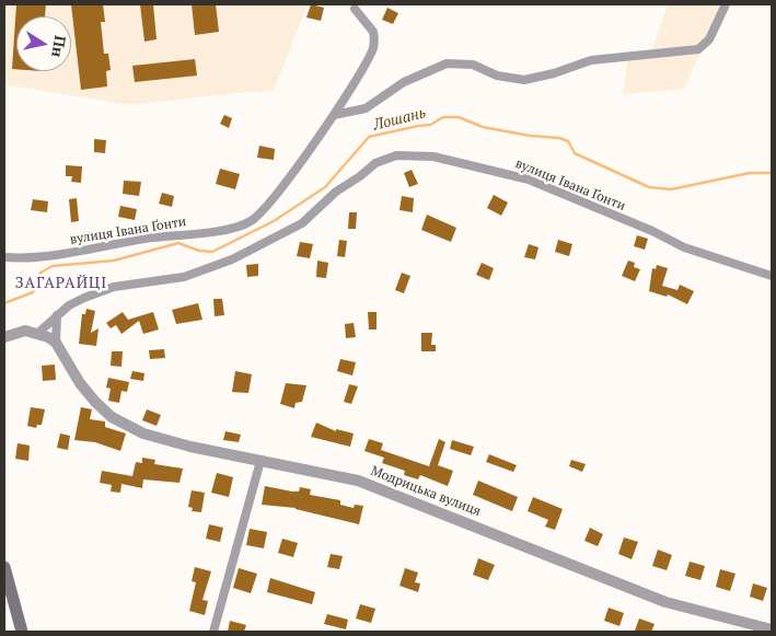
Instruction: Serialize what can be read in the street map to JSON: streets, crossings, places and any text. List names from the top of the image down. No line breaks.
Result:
{"streets":{"street":["вулиця Івана Ґонти","Модрицька вулиця"]},"crossings":[["вулиця Івана Ґонти","Модрицька вулиця"]],"districts":["ЗАГАРАЙЦІ"],"water":["Лошань"],"north":"right"}
